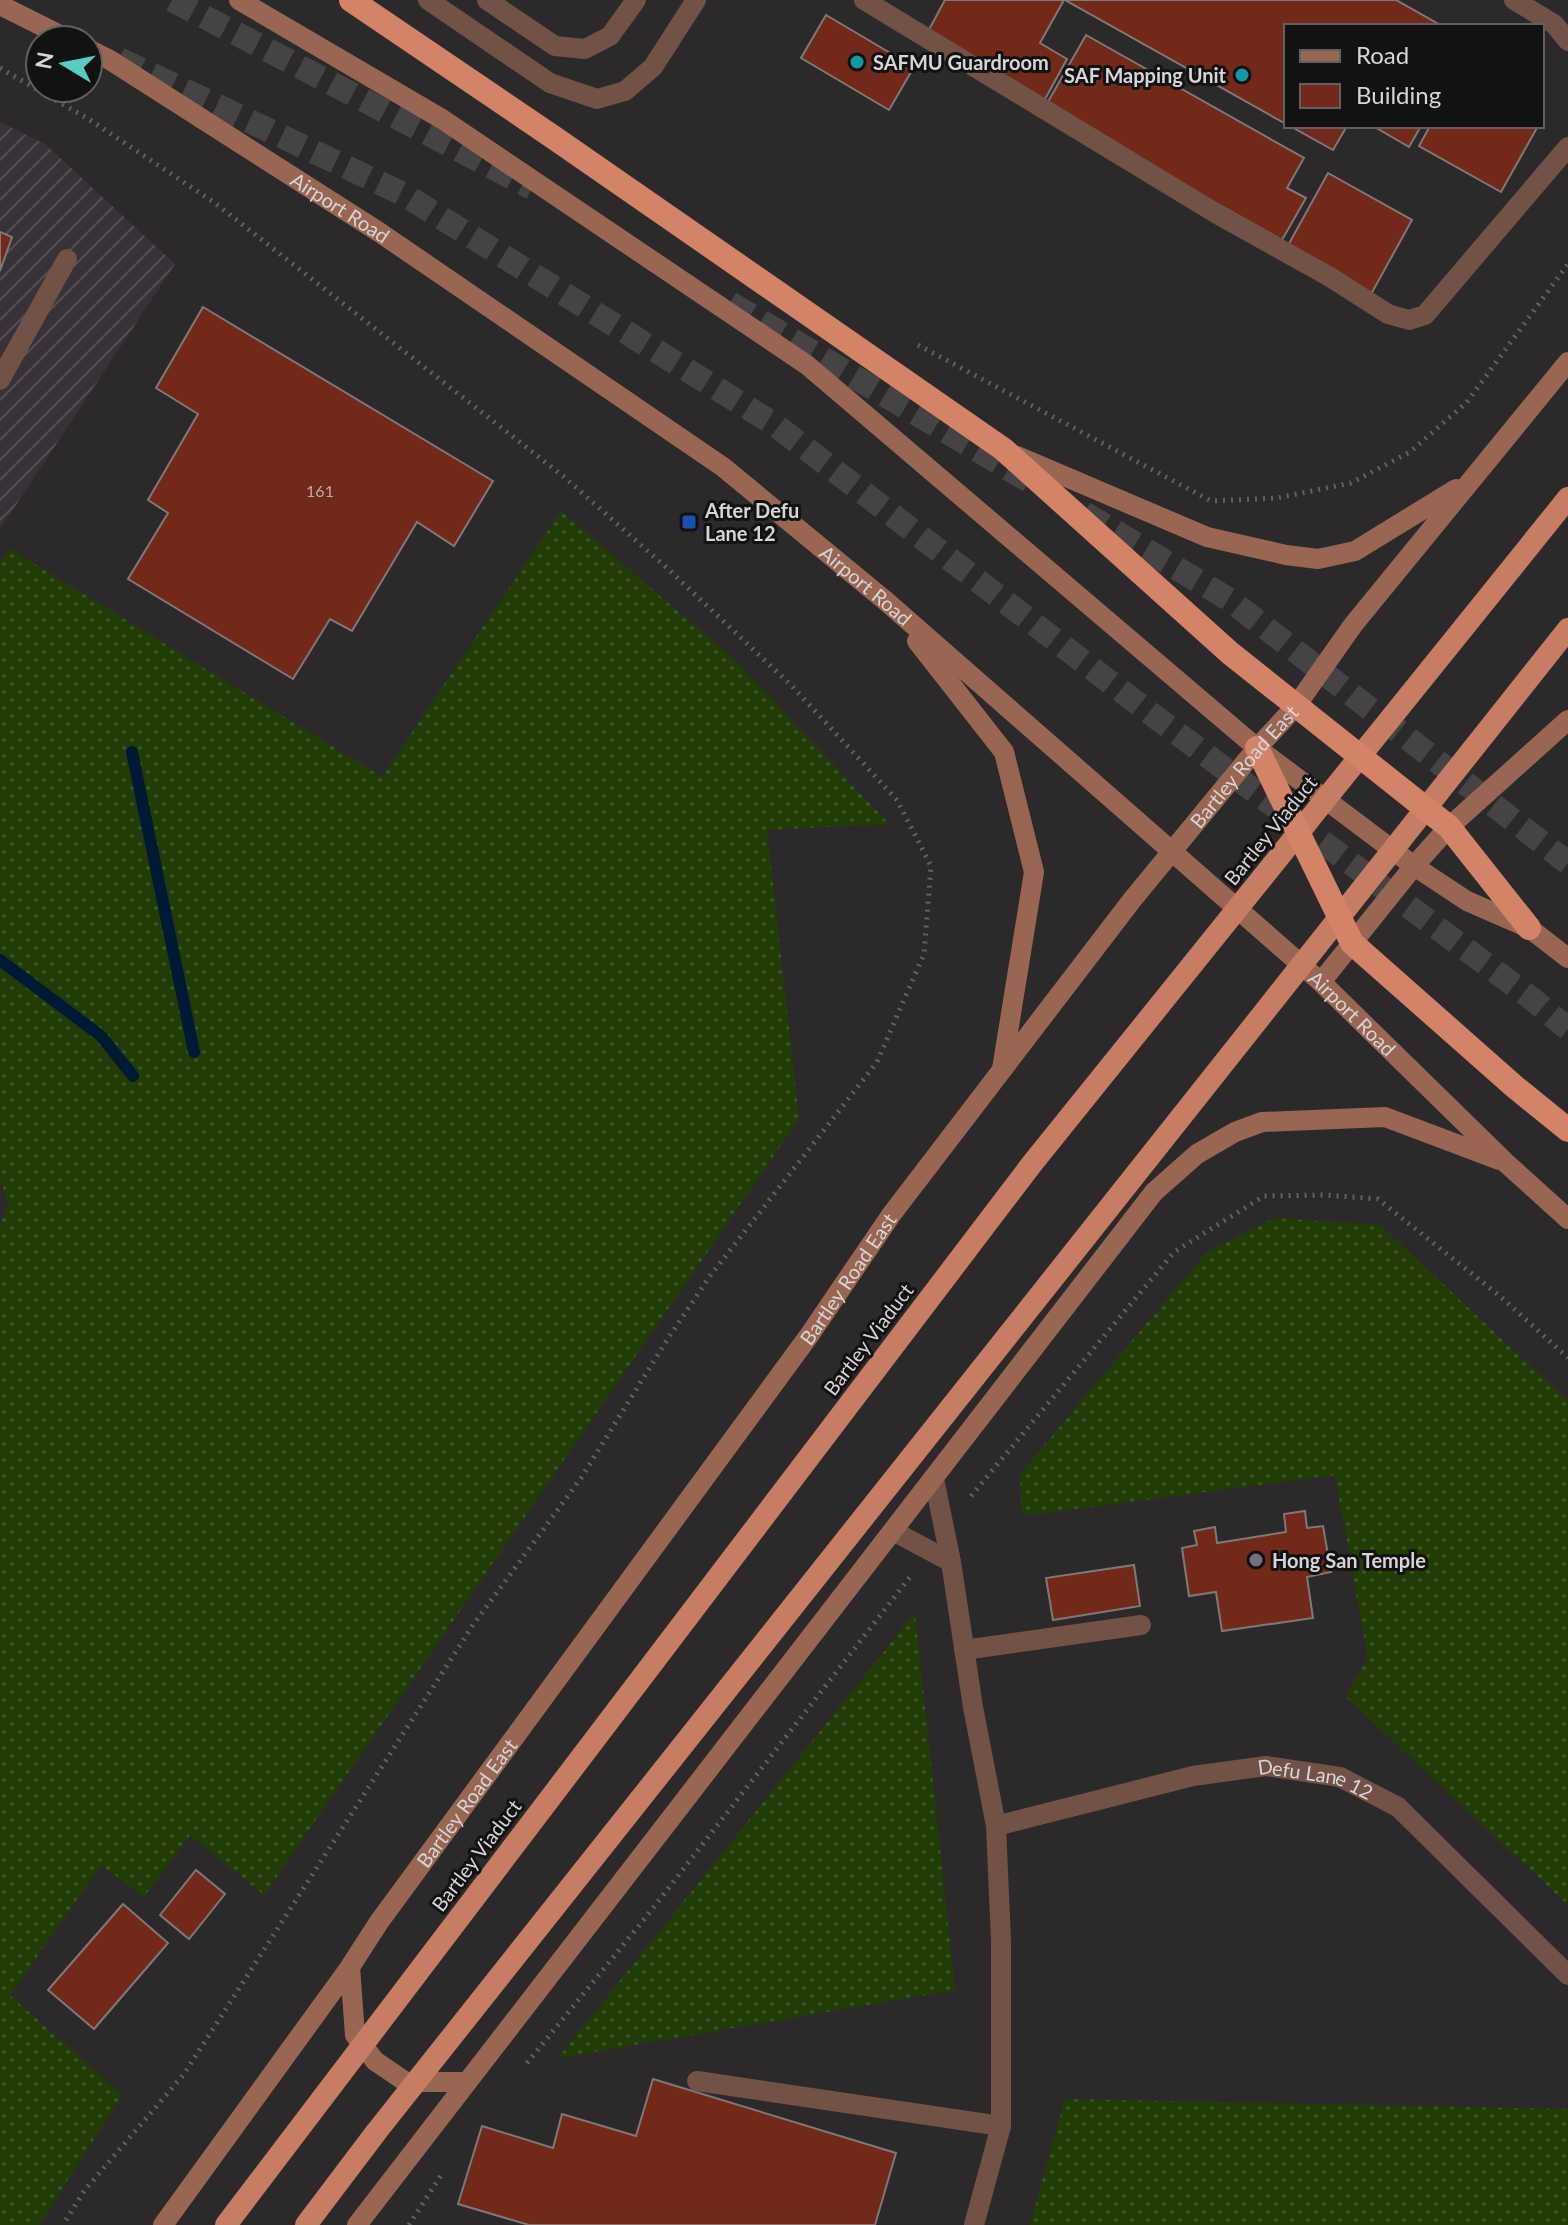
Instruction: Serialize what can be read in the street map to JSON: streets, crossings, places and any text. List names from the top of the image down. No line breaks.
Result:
{"streets":{"highway":["Bartley Viaduct"],"main road":["Airport Road","Bartley Road East"],"street":["Defu Lane 12"]},"crossings":[["Airport Road","Bartley Road East"]],"places":{"other":["SAFMU Guardroom","SAF Mapping Unit","Hong San Temple"],"transit":["After Defu Lane 12"]},"house_numbers":["161"],"legend":["Road","Building"],"north":"left"}
